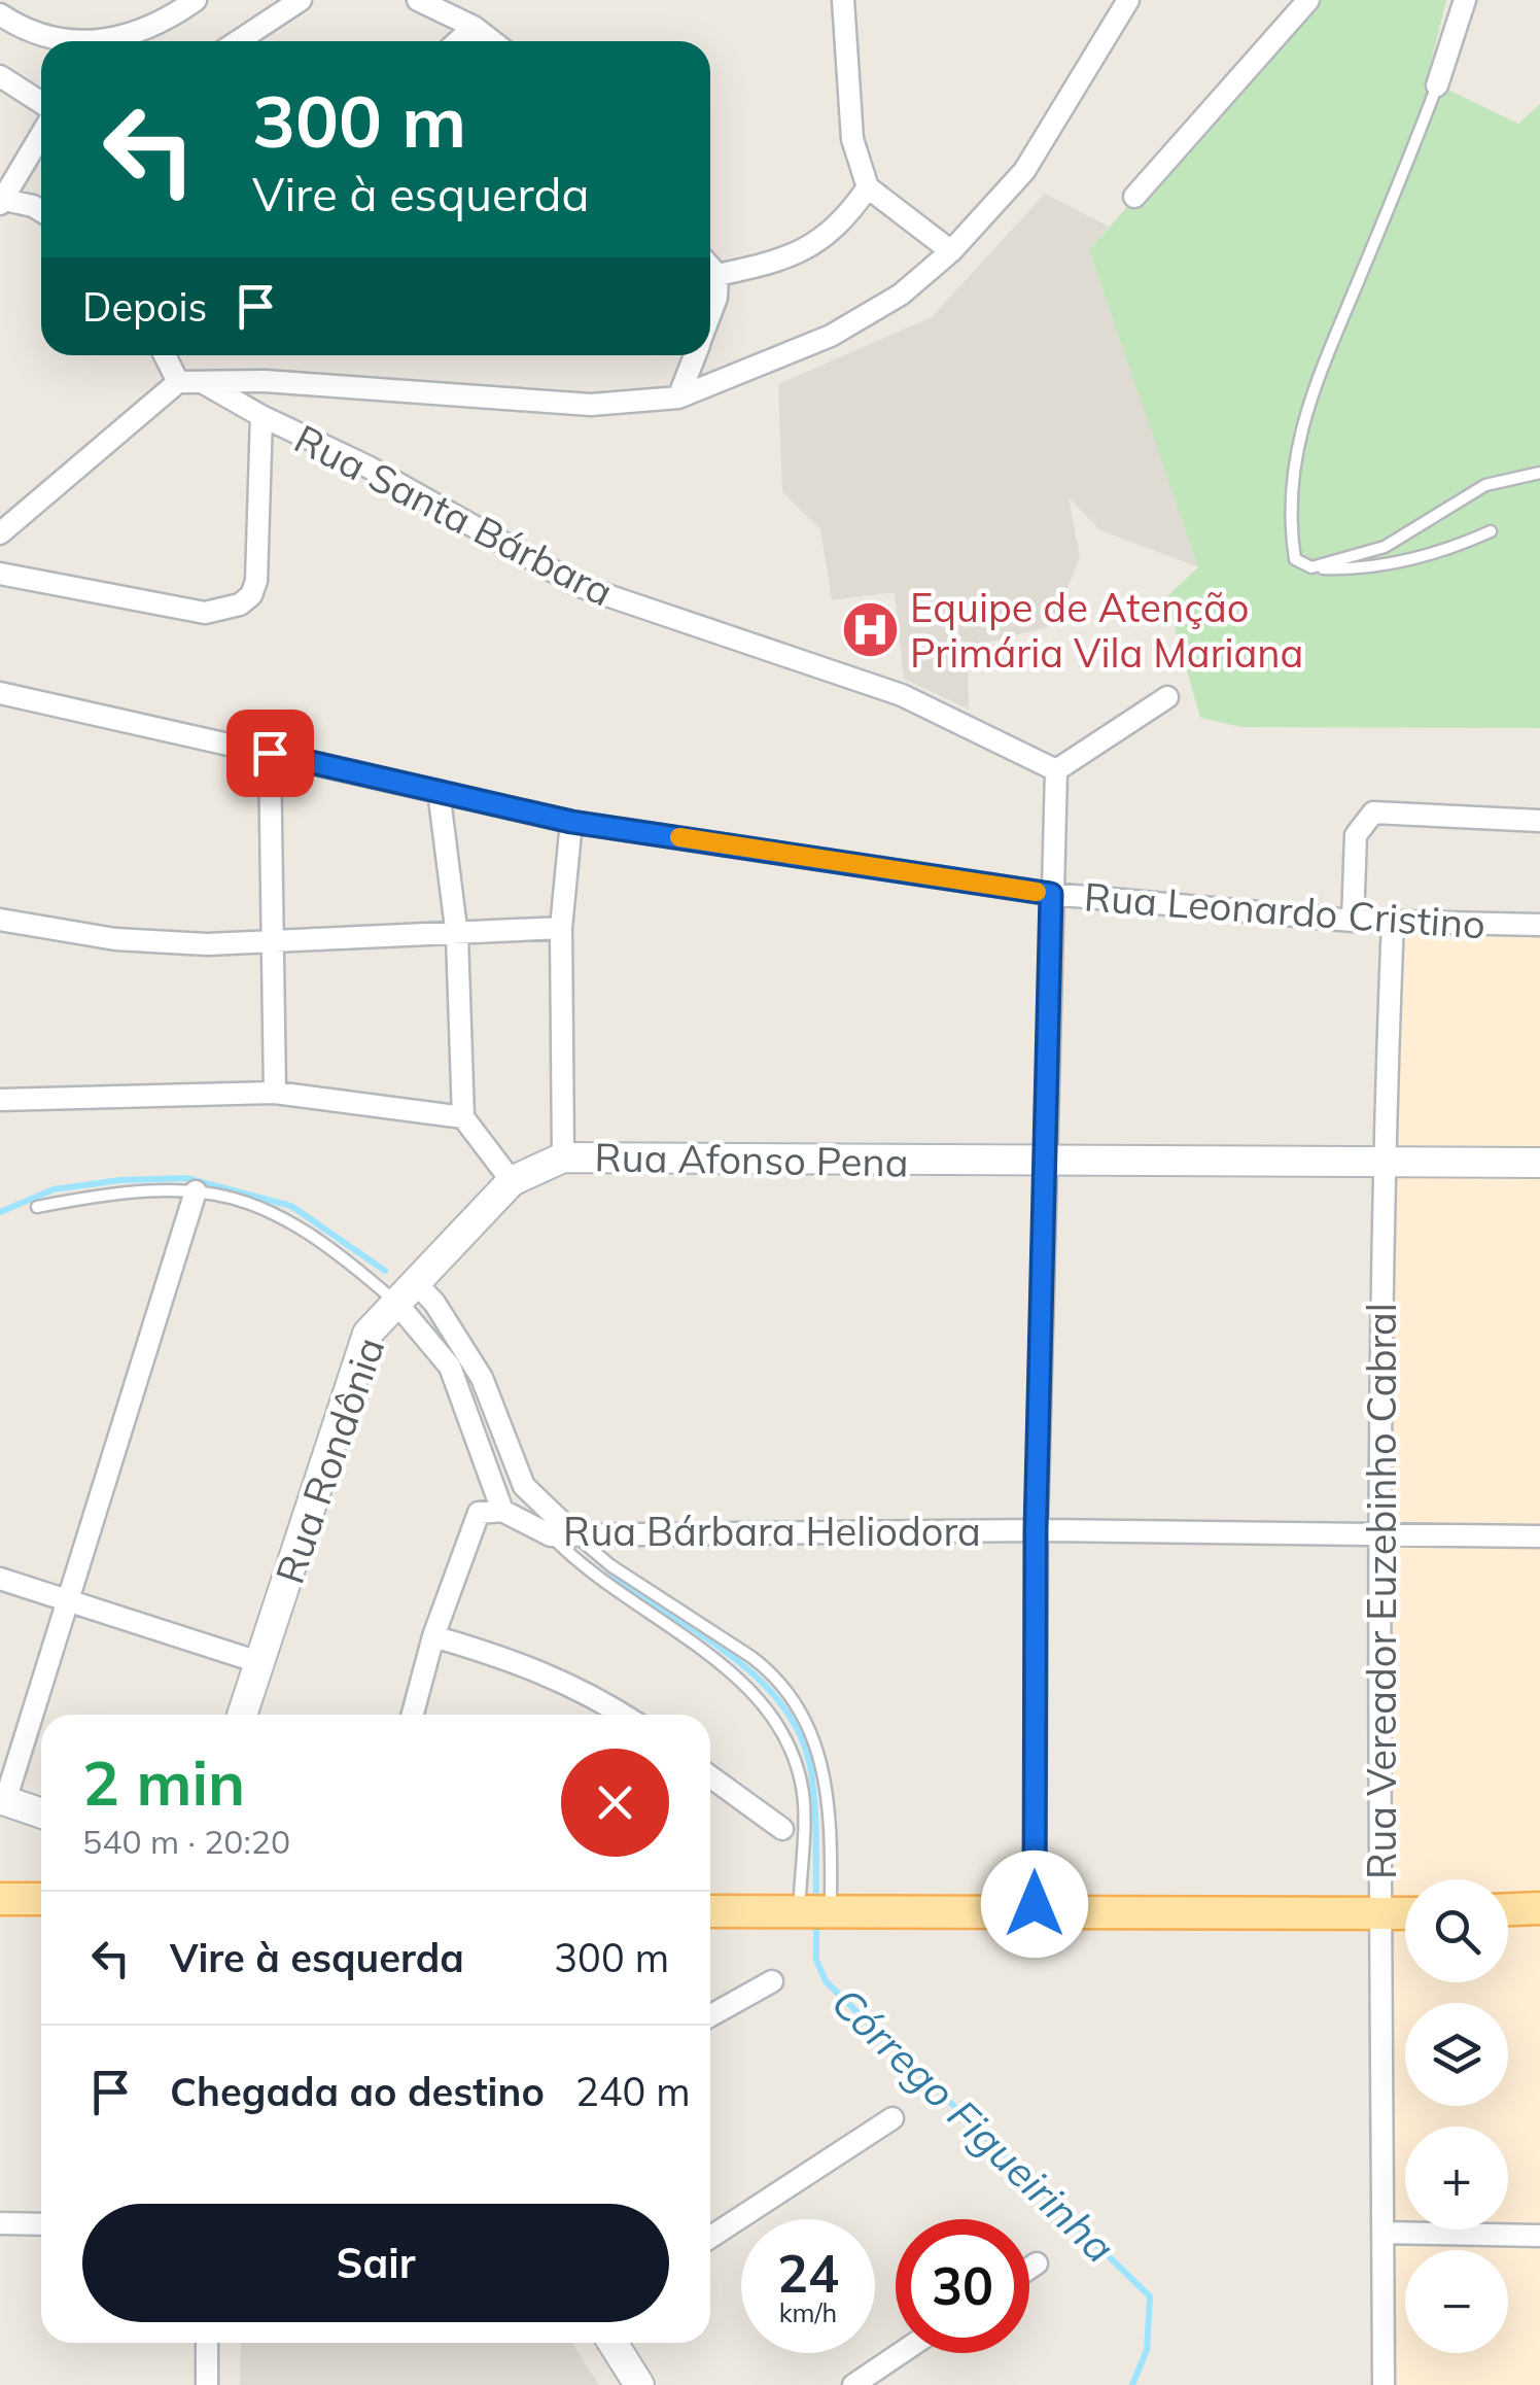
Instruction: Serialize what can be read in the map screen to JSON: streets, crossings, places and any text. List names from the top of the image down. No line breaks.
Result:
{"streets":{"street":["Rua Santa Bárbara","Rua Leonardo Cristino","Rua Afonso Pena","Rua Rondônia","Rua Bárbara Heliodora","Rua Vereador Euzebinho Cabral"]},"crossings":[["Rua Leonardo Cristino","Rua Vereador Euzebinho Cabral"],["Rua Afonso Pena","Rua Rondônia"],["Rua Afonso Pena","Rua Vereador Euzebinho Cabral"],["Rua Bárbara Heliodora","Rua Vereador Euzebinho Cabral"]],"water":["Córrego Figueirinha"],"places":{"hospital":["Equipe de Atenção Primária Vila Mariana"]},"page":{"turn":["300 m","Vire à esquerda"],"then":"Depois","heading":["2 min","540 m · 20:20"],"map_buttons":["+","−"],"list":[{"name":"Vire à esquerda","value":"300 m"},{"name":"Chegada ao destino","value":"240 m"}],"buttons":"Sair","speed":"24 km/h","limit":"30"}}
